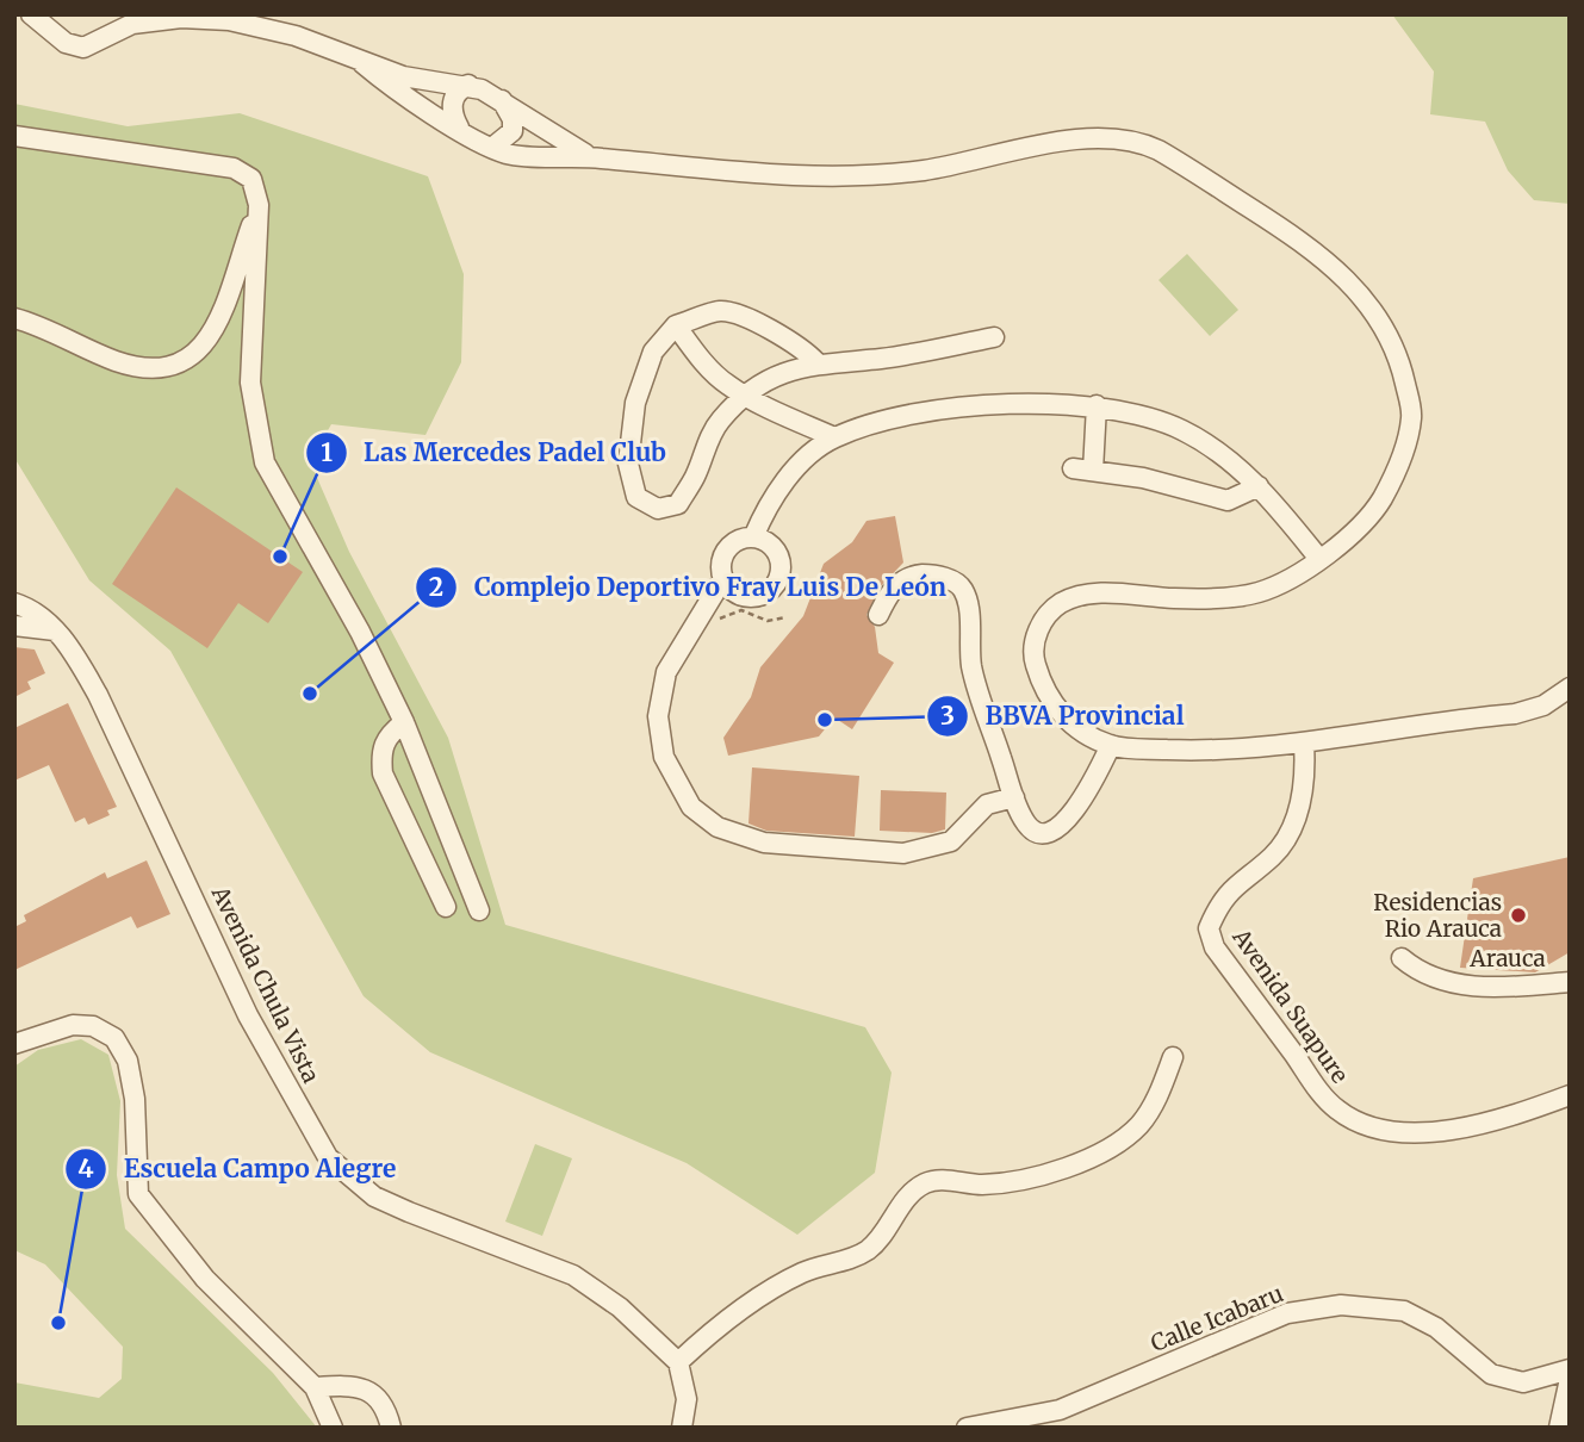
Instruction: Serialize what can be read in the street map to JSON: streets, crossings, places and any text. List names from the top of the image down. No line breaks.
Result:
{"streets":{"street":["Arauca","Avenida Chula Vista","Avenida Suapure","Calle Icabaru"]},"places":["Las Mercedes Padel Club","Complejo Deportivo Fray Luis De León","BBVA Provincial","Residencias Rio Arauca","Escuela Campo Alegre"]}
